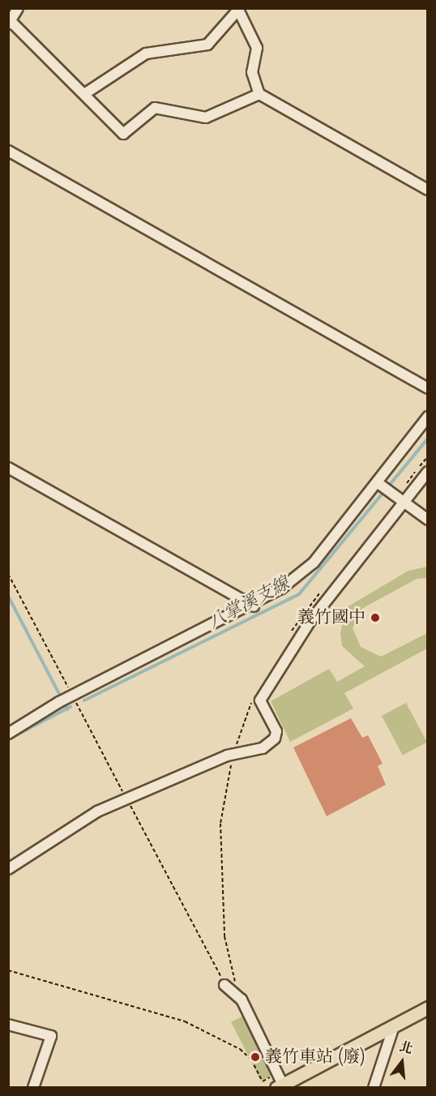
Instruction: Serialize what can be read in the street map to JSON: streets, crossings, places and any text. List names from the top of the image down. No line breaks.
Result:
{"water":["八掌溪支線"],"places":["義竹國中","義竹車站 (廢)"],"north":"top"}
